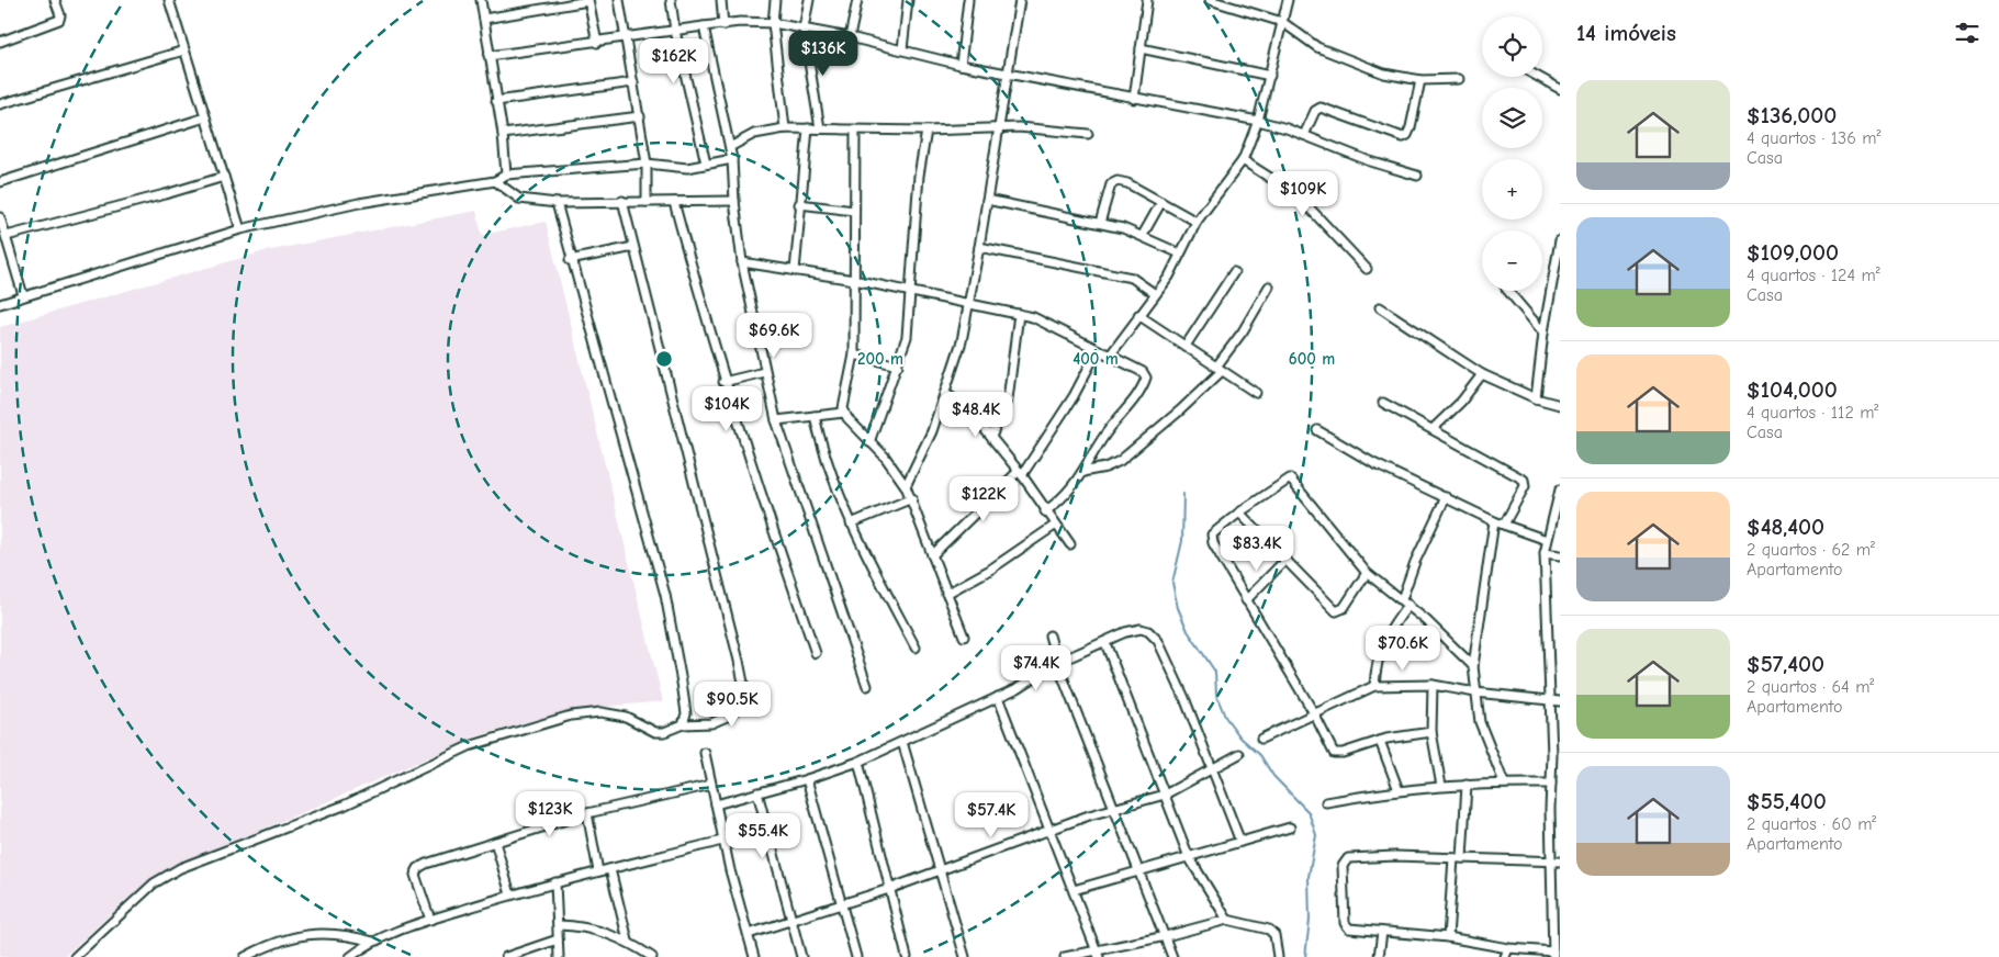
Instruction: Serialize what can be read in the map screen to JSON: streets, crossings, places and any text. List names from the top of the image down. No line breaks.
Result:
{"page":{"heading":"14 imóveis","map_buttons":["+","−"],"price":["$136K","$162K","$109K","$69.6K","$104K","$48.4K","$122K","$83.4K","$70.6K","$74.4K","$90.5K","$123K","$57.4K","$55.4K"],"list":[{"name":"$136,000","note":"4 quartos · 136 m² · Casa"},{"name":"$109,000","note":"4 quartos · 124 m² · Casa"},{"name":"$104,000","note":"4 quartos · 112 m² · Casa"},{"name":"$48,400","note":"2 quartos · 62 m² · Apartamento"},{"name":"$57,400","note":"2 quartos · 64 m² · Apartamento"},{"name":"$55,400","note":"2 quartos · 60 m² · Apartamento"}]},"rings":["200 m","400 m","600 m"]}
